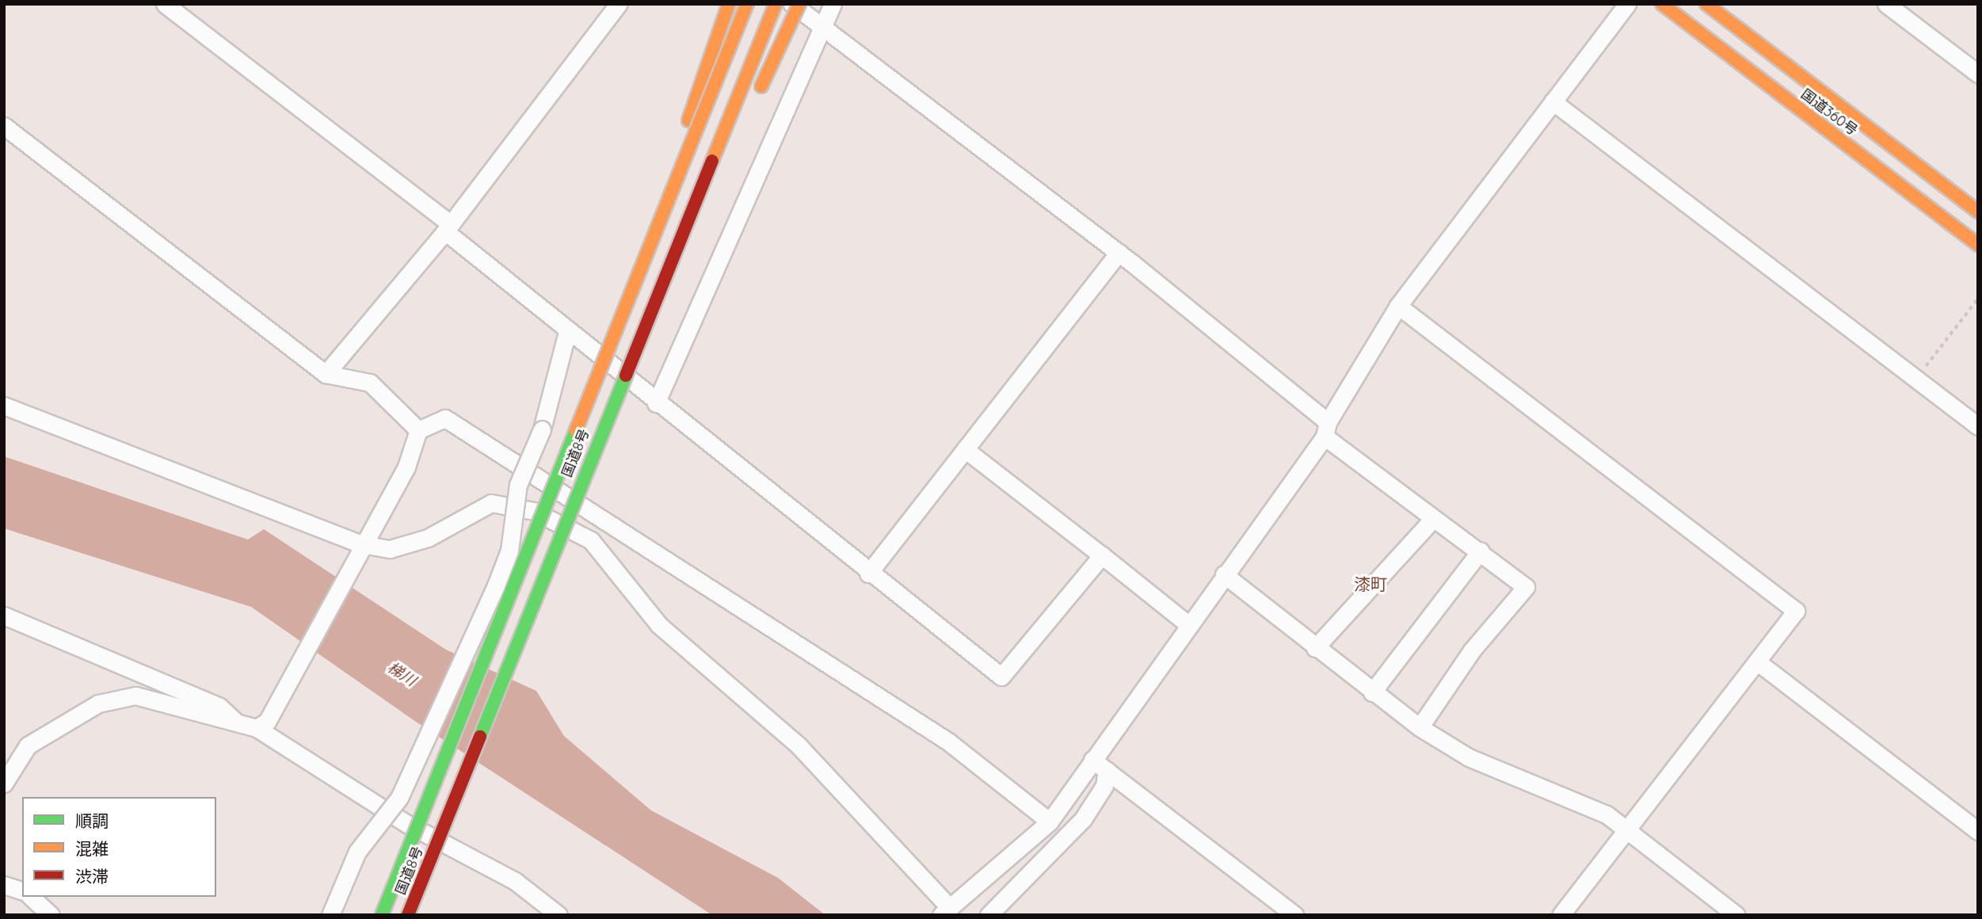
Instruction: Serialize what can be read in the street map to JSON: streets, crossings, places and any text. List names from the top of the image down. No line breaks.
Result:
{"streets":{"highway":["国道360号","国道8号"]},"districts":["漆町"],"water":["梯川"],"legend":["順調","混雑","渋滞"]}
